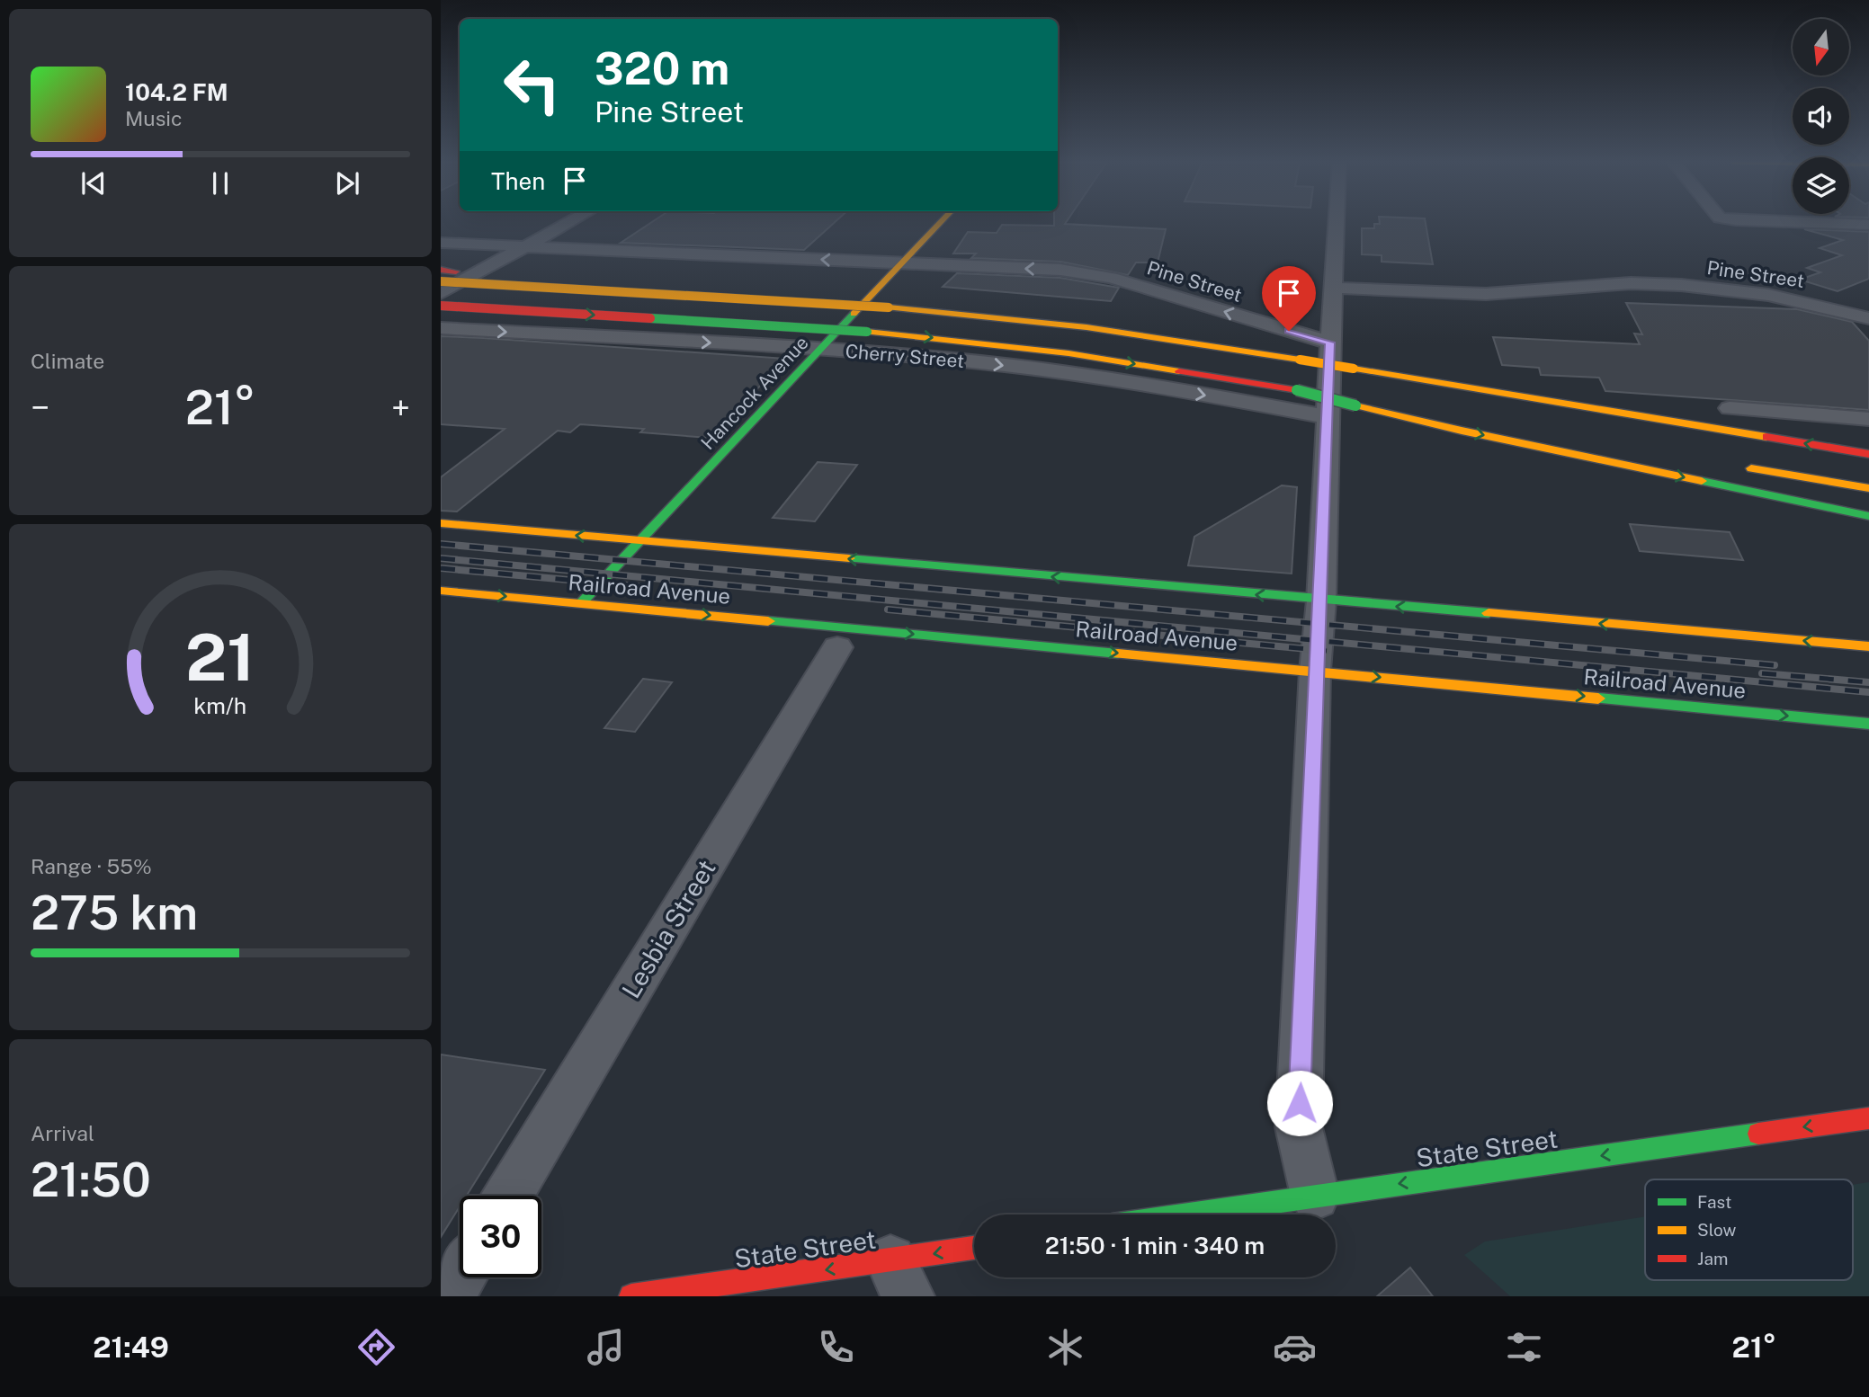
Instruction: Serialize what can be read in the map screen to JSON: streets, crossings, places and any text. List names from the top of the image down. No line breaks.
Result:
{"streets":{"main road":["Hancock Avenue","Railroad Avenue","State Street"],"street":["Pine Street","Cherry Street","Lesbia Street"]},"crossings":[["Pine Street","Hancock Avenue"],["Cherry Street","Hancock Avenue"],["Hancock Avenue","Railroad Avenue"]],"one_way":["Pine Street","Cherry Street","State Street"],"legend":["Fast","Slow","Jam"],"north":"bottom","page":{"turn":["320 m","Pine Street"],"song":["104.2 FM","Music"],"then":"Then","tile":["Climate",["Range · 55%","275 km"],["Arrival","21:50"]],"heat":["−","21°","+"],"limit":"30","trip":"21:50 · 1 min · 340 m","tabs":["21:49","21°"],"gauge":["21","km/h"]}}
